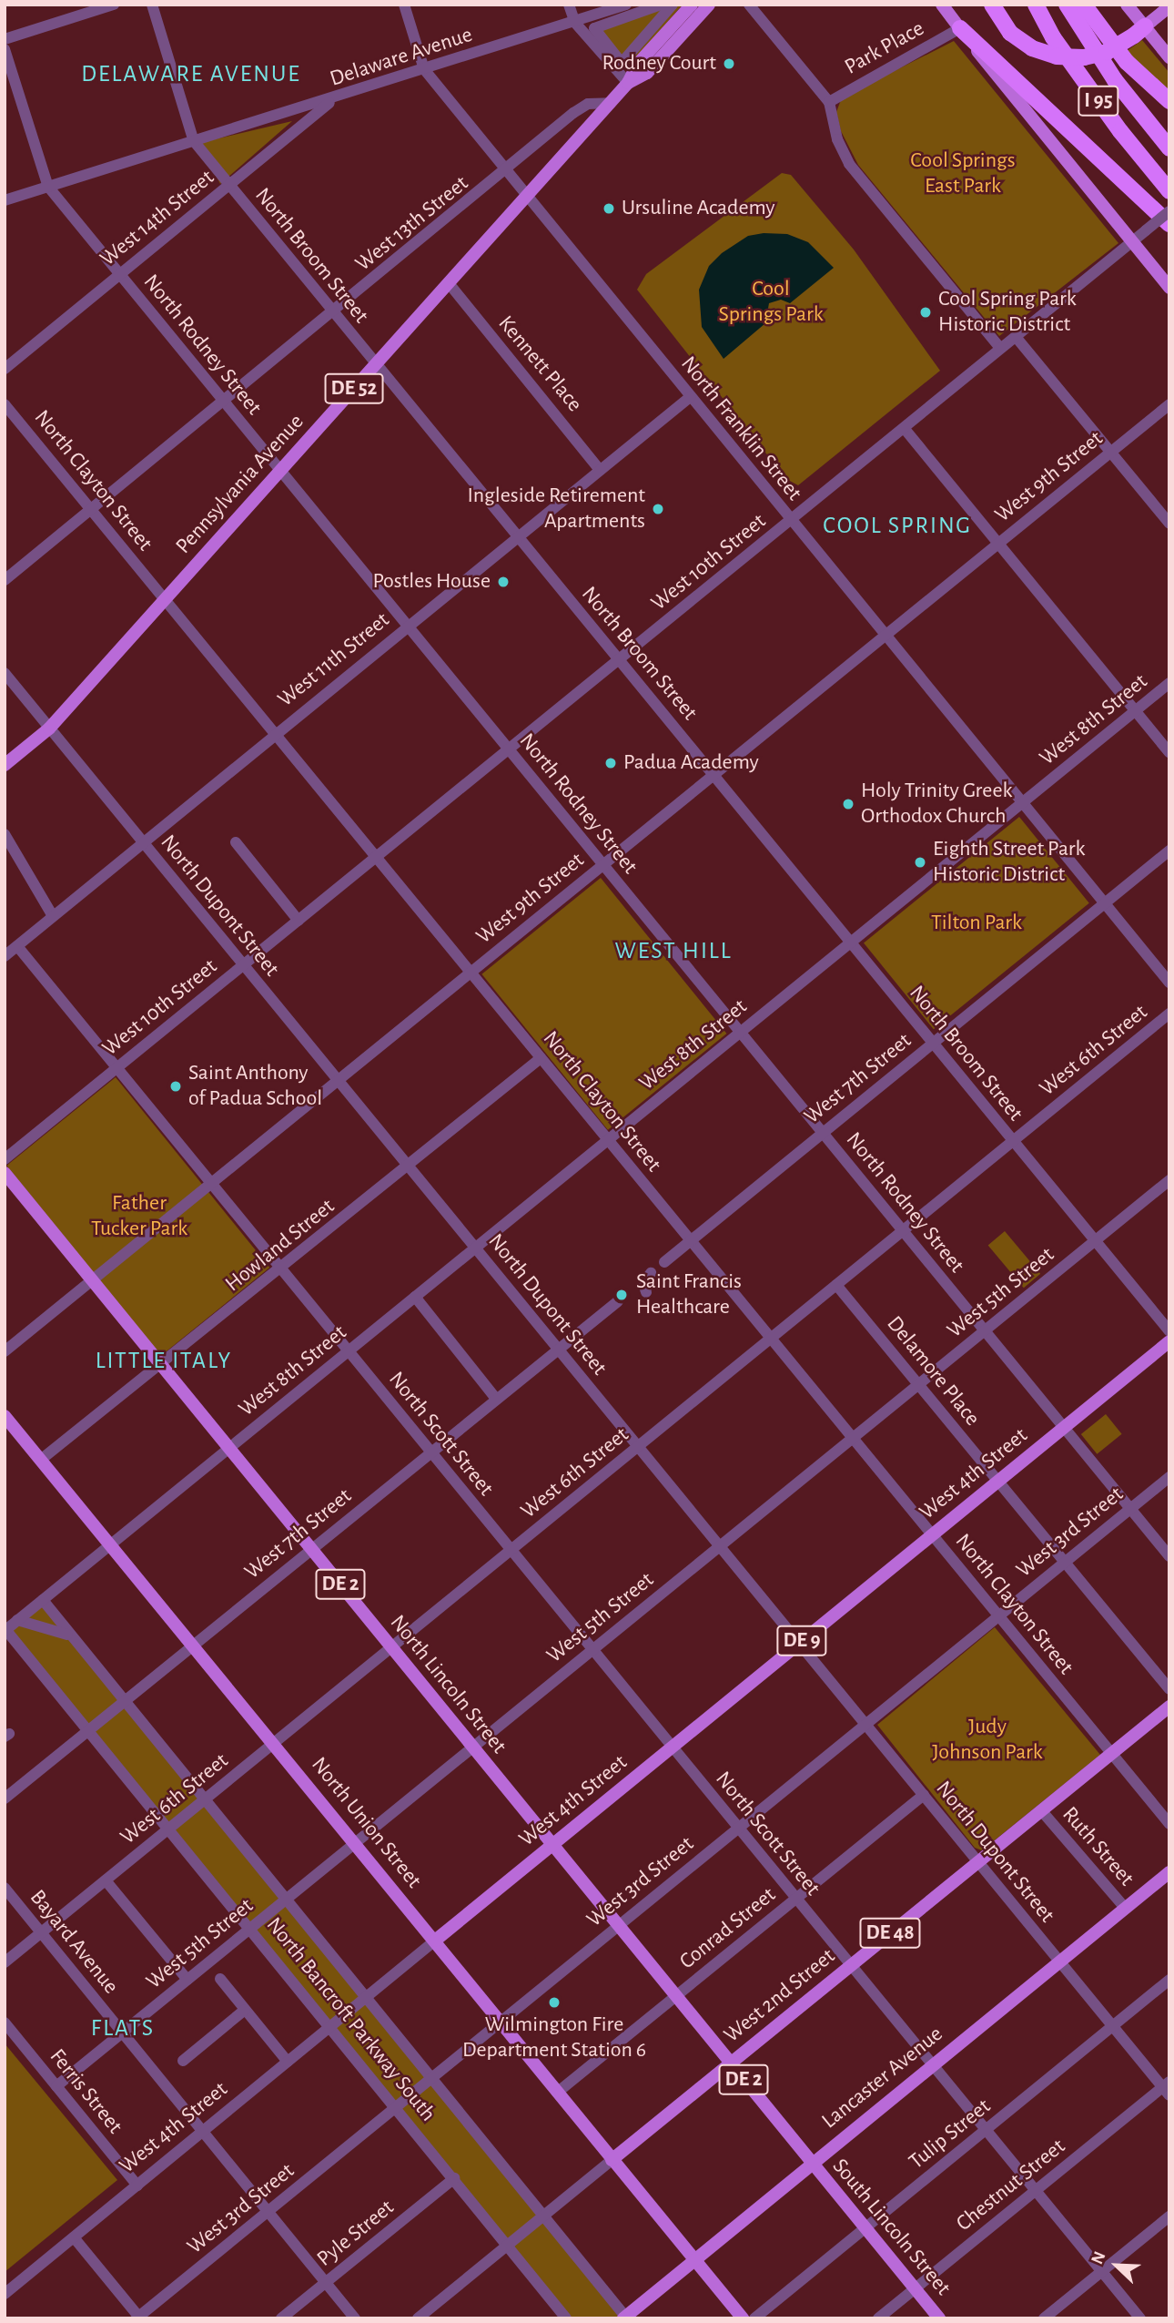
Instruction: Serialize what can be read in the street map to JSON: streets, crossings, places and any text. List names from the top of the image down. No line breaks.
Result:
{"streets":{"highway":["I 95"],"main road":["DE 52","Pennsylvania Avenue","West 4th Street","DE 2","DE 9","North Lincoln Street","North Union Street","DE 48","West 2nd Street","Lancaster Avenue","South Lincoln Street"],"street":["Park Place","Delaware Avenue","West 14th Street","West 13th Street","North Broom Street","North Rodney Street","Kennett Place","North Franklin Street","West 9th Street","North Clayton Street","West 10th Street","West 11th Street","West 8th Street","North Dupont Street","West 6th Street","West 7th Street","Howland Street","West 5th Street","Delamore Place","North Scott Street","West 3rd Street","Ruth Street","Conrad Street","Bayard Avenue","North Bancroft Parkway South","Ferris Street","Tulip Street","Chestnut Street","Pyle Street"]},"crossings":[["Delaware Avenue","West 14th Street"],["Delaware Avenue","North Broom Street"],["Delaware Avenue","North Rodney Street"],["Delaware Avenue","North Franklin Street"],["West 14th Street","North Broom Street"],["West 14th Street","North Rodney Street"],["West 13th Street","North Broom Street"],["West 13th Street","North Rodney Street"],["West 13th Street","North Franklin Street"],["West 13th Street","North Clayton Street"],["West 13th Street","Pennsylvania Avenue"],["North Broom Street","West 9th Street"],["North Broom Street","Pennsylvania Avenue"],["North Broom Street","West 10th Street"],["North Broom Street","West 11th Street"],["North Broom Street","West 8th Street"],["North Broom Street","West 6th Street"],["North Broom Street","West 7th Street"],["North Broom Street","West 5th Street"],["North Rodney Street","West 9th Street"],["North Rodney Street","Pennsylvania Avenue"],["North Rodney Street","West 10th Street"],["North Rodney Street","West 11th Street"],["North Rodney Street","West 8th Street"],["North Rodney Street","West 6th Street"],["North Rodney Street","West 7th Street"],["North Rodney Street","West 5th Street"],["North Rodney Street","West 4th Street"],["North Rodney Street","West 3rd Street"],["Kennett Place","Pennsylvania Avenue"],["Kennett Place","West 11th Street"],["North Franklin Street","West 9th Street"],["North Franklin Street","Pennsylvania Avenue"],["North Franklin Street","West 10th Street"],["North Franklin Street","West 11th Street"],["North Franklin Street","West 8th Street"],["North Franklin Street","West 7th Street"],["West 9th Street","North Clayton Street"],["West 9th Street","North Dupont Street"],["West 9th Street","North Scott Street"],["West 9th Street","North Lincoln Street"],["North Clayton Street","Pennsylvania Avenue"],["North Clayton Street","West 10th Street"],["North Clayton Street","West 11th Street"],["North Clayton Street","West 8th Street"],["North Clayton Street","West 6th Street"],["North Clayton Street","West 7th Street"],["North Clayton Street","Howland Street"],["North Clayton Street","West 5th Street"],["North Clayton Street","West 4th Street"],["North Clayton Street","West 3rd Street"],["North Clayton Street","West 2nd Street"],["Pennsylvania Avenue","North Dupont Street"],["West 10th Street","North Dupont Street"],["West 10th Street","North Scott Street"],["West 11th Street","North Dupont Street"],["West 11th Street","North Scott Street"],["West 8th Street","North Dupont Street"],["West 8th Street","North Scott Street"],["West 8th Street","North Lincoln Street"],["West 8th Street","North Union Street"],["West 8th Street","North Bancroft Parkway South"],["North Dupont Street","West 6th Street"],["North Dupont Street","West 7th Street"],["North Dupont Street","Howland Street"],["North Dupont Street","West 5th Street"],["North Dupont Street","West 4th Street"],["North Dupont Street","West 3rd Street"],["North Dupont Street","Conrad Street"],["North Dupont Street","West 2nd Street"],["North Dupont Street","Lancaster Avenue"],["North Dupont Street","Tulip Street"],["North Dupont Street","Chestnut Street"],["West 6th Street","Delamore Place"],["West 6th Street","North Scott Street"],["West 6th Street","North Lincoln Street"],["West 6th Street","North Union Street"],["West 6th Street","Bayard Avenue"],["West 6th Street","North Bancroft Parkway South"],["West 7th Street","North Scott Street"],["West 7th Street","North Lincoln Street"],["West 7th Street","North Union Street"],["West 7th Street","North Bancroft Parkway South"],["Howland Street","North Scott Street"],["Howland Street","North Lincoln Street"],["Howland Street","North Union Street"],["West 5th Street","Delamore Place"],["West 5th Street","North Scott Street"],["West 5th Street","North Lincoln Street"],["West 5th Street","North Union Street"],["West 5th Street","Bayard Avenue"],["West 5th Street","North Bancroft Parkway South"],["West 5th Street","Ferris Street"],["Delamore Place","West 4th Street"],["Delamore Place","West 3rd Street"],["North Scott Street","West 4th Street"],["North Scott Street","West 3rd Street"],["North Scott Street","Conrad Street"],["North Scott Street","West 2nd Street"],["North Scott Street","Lancaster Avenue"],["North Scott Street","Tulip Street"],["North Scott Street","Chestnut Street"],["West 4th Street","North Lincoln Street"],["West 4th Street","North Union Street"],["West 4th Street","Bayard Avenue"],["West 4th Street","North Bancroft Parkway South"],["West 4th Street","Ferris Street"],["West 3rd Street","North Lincoln Street"],["West 3rd Street","North Union Street"],["West 3rd Street","Bayard Avenue"],["West 3rd Street","North Bancroft Parkway South"],["North Lincoln Street","Conrad Street"],["North Lincoln Street","West 2nd Street"],["North Lincoln Street","Lancaster Avenue"],["North Lincoln Street","South Lincoln Street"],["North Union Street","Conrad Street"],["North Union Street","West 2nd Street"],["North Union Street","Lancaster Avenue"],["Ruth Street","West 2nd Street"],["Ruth Street","Lancaster Avenue"],["Bayard Avenue","Pyle Street"],["West 2nd Street","North Bancroft Parkway South"],["North Bancroft Parkway South","Lancaster Avenue"],["North Bancroft Parkway South","Pyle Street"],["Lancaster Avenue","South Lincoln Street"],["Tulip Street","South Lincoln Street"],["Chestnut Street","South Lincoln Street"]],"districts":["DELAWARE AVENUE","COOL SPRING","WEST HILL","LITTLE ITALY","FLATS"],"parks":["Cool Springs East Park","Cool Springs Park","Tilton Park","Father Tucker Park","Judy Johnson Park"],"places":["Rodney Court","Ursuline Academy","Cool Spring Park Historic District","Ingleside Retirement Apartments","Postles House","Padua Academy","Holy Trinity Greek Orthodox Church","Eighth Street Park Historic District","Saint Anthony of Padua School","Saint Francis Healthcare","Wilmington Fire Department Station 6"],"north":"top left"}
